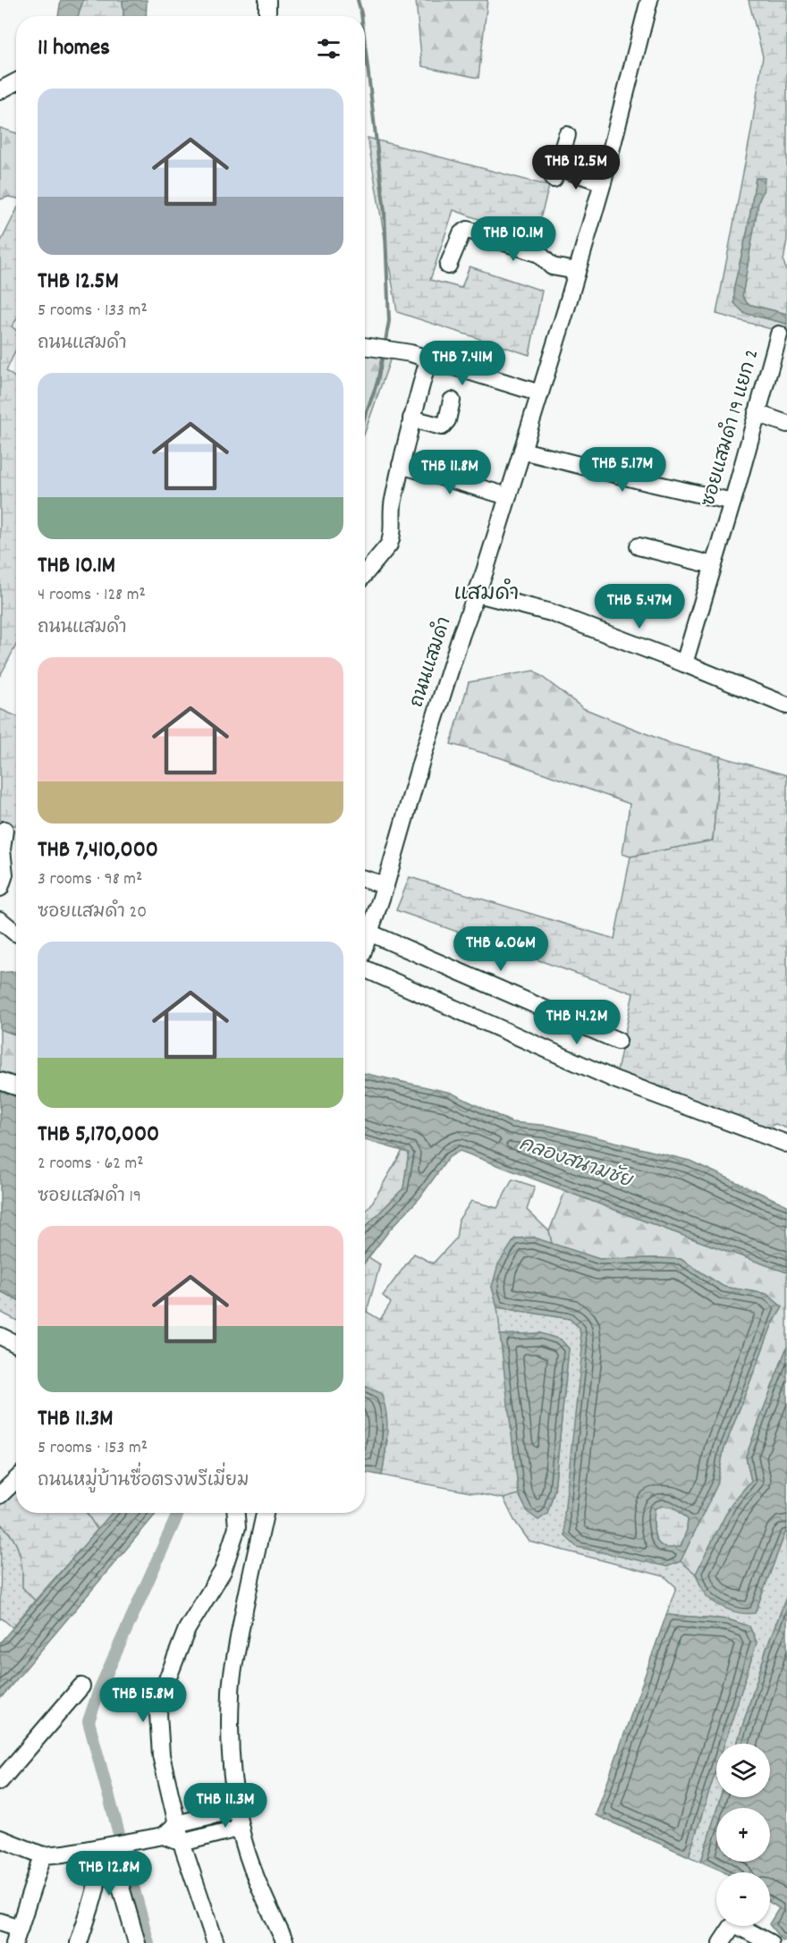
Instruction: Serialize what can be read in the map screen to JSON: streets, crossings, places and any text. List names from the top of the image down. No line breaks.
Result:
{"streets":{"street":["ซอยแสมดำ 19 แยก 2","ถนนแสมดำ"]},"districts":["แสมดำ"],"water":["คลองสนามชัย"],"page":{"heading":"11 homes","list":[{"name":"THB 12.5M","note":"5 rooms · 133 m² · ถนนแสมดำ"},{"name":"THB 10.1M","note":"4 rooms · 128 m² · ถนนแสมดำ"},{"name":"THB 7,410,000","note":"3 rooms · 98 m² · ซอยแสมดำ 20"},{"name":"THB 5,170,000","note":"2 rooms · 62 m² · ซอยแสมดำ 19"},{"name":"THB 11.3M","note":"5 rooms · 153 m² · ถนนหมู่บ้านซื่อตรงพรีเมี่ยม"}],"price":["THB 12.5M","THB 10.1M","THB 7.41M","THB 5.17M","THB 11.8M","THB 5.47M","THB 6.06M","THB 14.2M","THB 15.8M","THB 11.3M","THB 12.8M"],"map_buttons":["+","−"]}}
